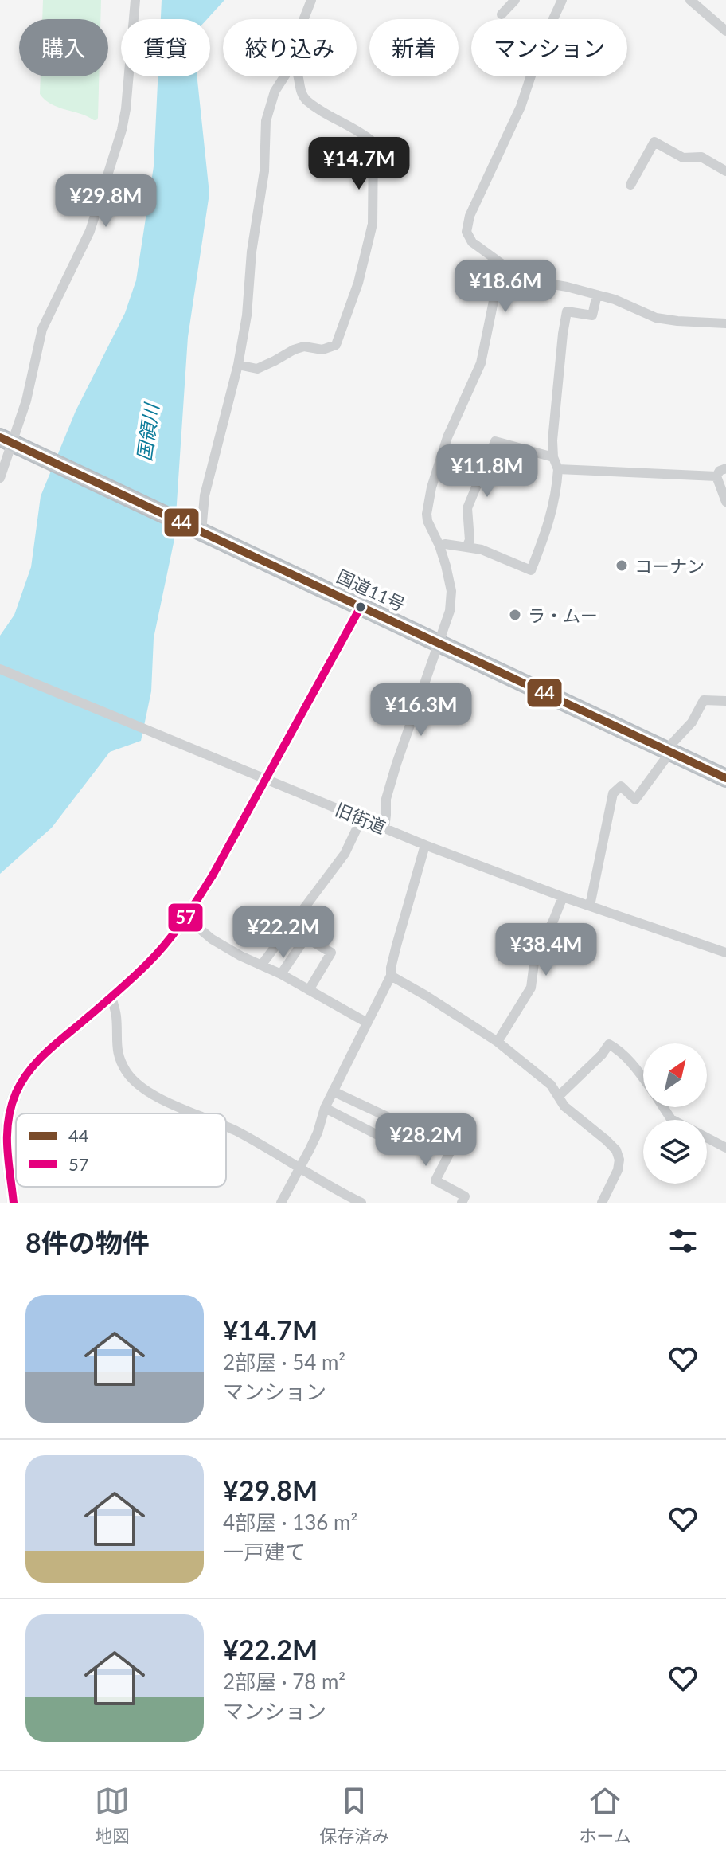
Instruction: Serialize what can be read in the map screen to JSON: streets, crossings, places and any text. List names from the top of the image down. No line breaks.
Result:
{"streets":{"highway":["国道11号"],"street":["旧街道"]},"water":["国領川"],"places":["コーナン","ラ・ムー"],"lines":["transit line 44","transit line 57"],"legend":["44","57"],"north":"top right","page":{"chip":["購入","賃貸","絞り込み","新着","マンション"],"price":["¥14.7M","¥29.8M","¥18.6M","¥11.8M","¥16.3M","¥22.2M","¥38.4M","¥28.2M"],"heading":"8件の物件","list":[{"name":"¥14.7M","note":"2部屋 · 54 m² · マンション"},{"name":"¥29.8M","note":"4部屋 · 136 m² · 一戸建て"},{"name":"¥22.2M","note":"2部屋 · 78 m² · マンション"}],"tabs":["地図","保存済み","ホーム"]}}
